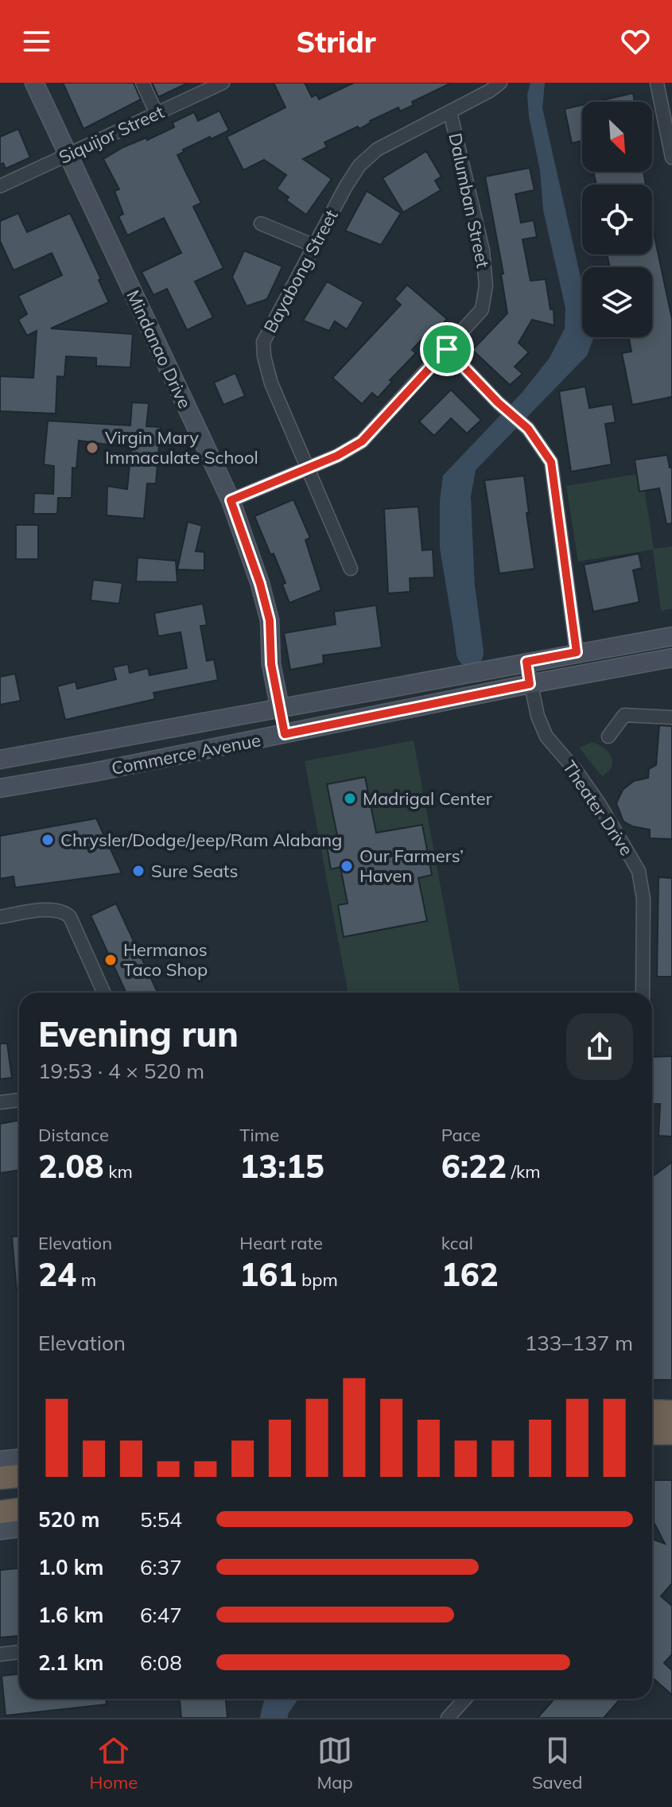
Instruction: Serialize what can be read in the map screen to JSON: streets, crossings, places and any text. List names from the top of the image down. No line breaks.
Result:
{"streets":{"main road":["Mindanao Drive","Commerce Avenue"],"street":["Siquijor Street","Dalumban Street","Bayabong Street","Theater Drive"]},"crossings":[["Siquijor Street","Mindanao Drive"],["Dalumban Street","Bayabong Street"],["Dalumban Street","Mindanao Drive"],["Mindanao Drive","Commerce Avenue"],["Commerce Avenue","Theater Drive"]],"places":["Virgin Mary Immaculate School","Madrigal Center","Chrysler/Dodge/Jeep/Ram Alabang","Our Farmers’ Haven","Sure Seats","Hermanos Taco Shop"],"north":"bottom right","page":{"header":"Stridr","heading":["Evening run","19:53 · 4 × 520 m"],"stats":[["Distance","2.08 km"],["Time","13:15"],["Pace","6:22 /km"],["Elevation","24 m"],["Heart rate","161 bpm"],["kcal","162"]],"chart":["Elevation","133–137 m"],"list":[{"name":"520 m","note":"5:54"},{"name":"1.0 km","note":"6:37"},{"name":"1.6 km","note":"6:47"},{"name":"2.1 km","note":"6:08"}],"tabs":["Home","Map","Saved"]}}
